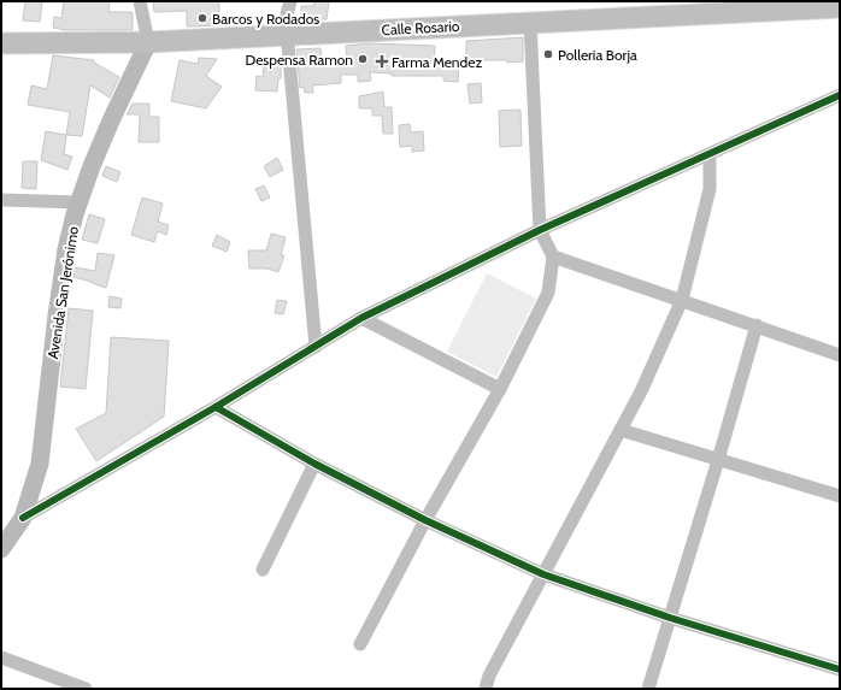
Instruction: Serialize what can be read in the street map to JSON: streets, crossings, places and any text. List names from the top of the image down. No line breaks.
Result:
{"streets":{"main road":["Calle Rosario"],"street":["Avenida San Jerónimo"]},"crossings":[["Calle Rosario","Avenida San Jerónimo"]],"places":{"other":["Barcos y Rodados","Polleria Borja","Despensa Ramon"],"health":["Farma Mendez"]}}
